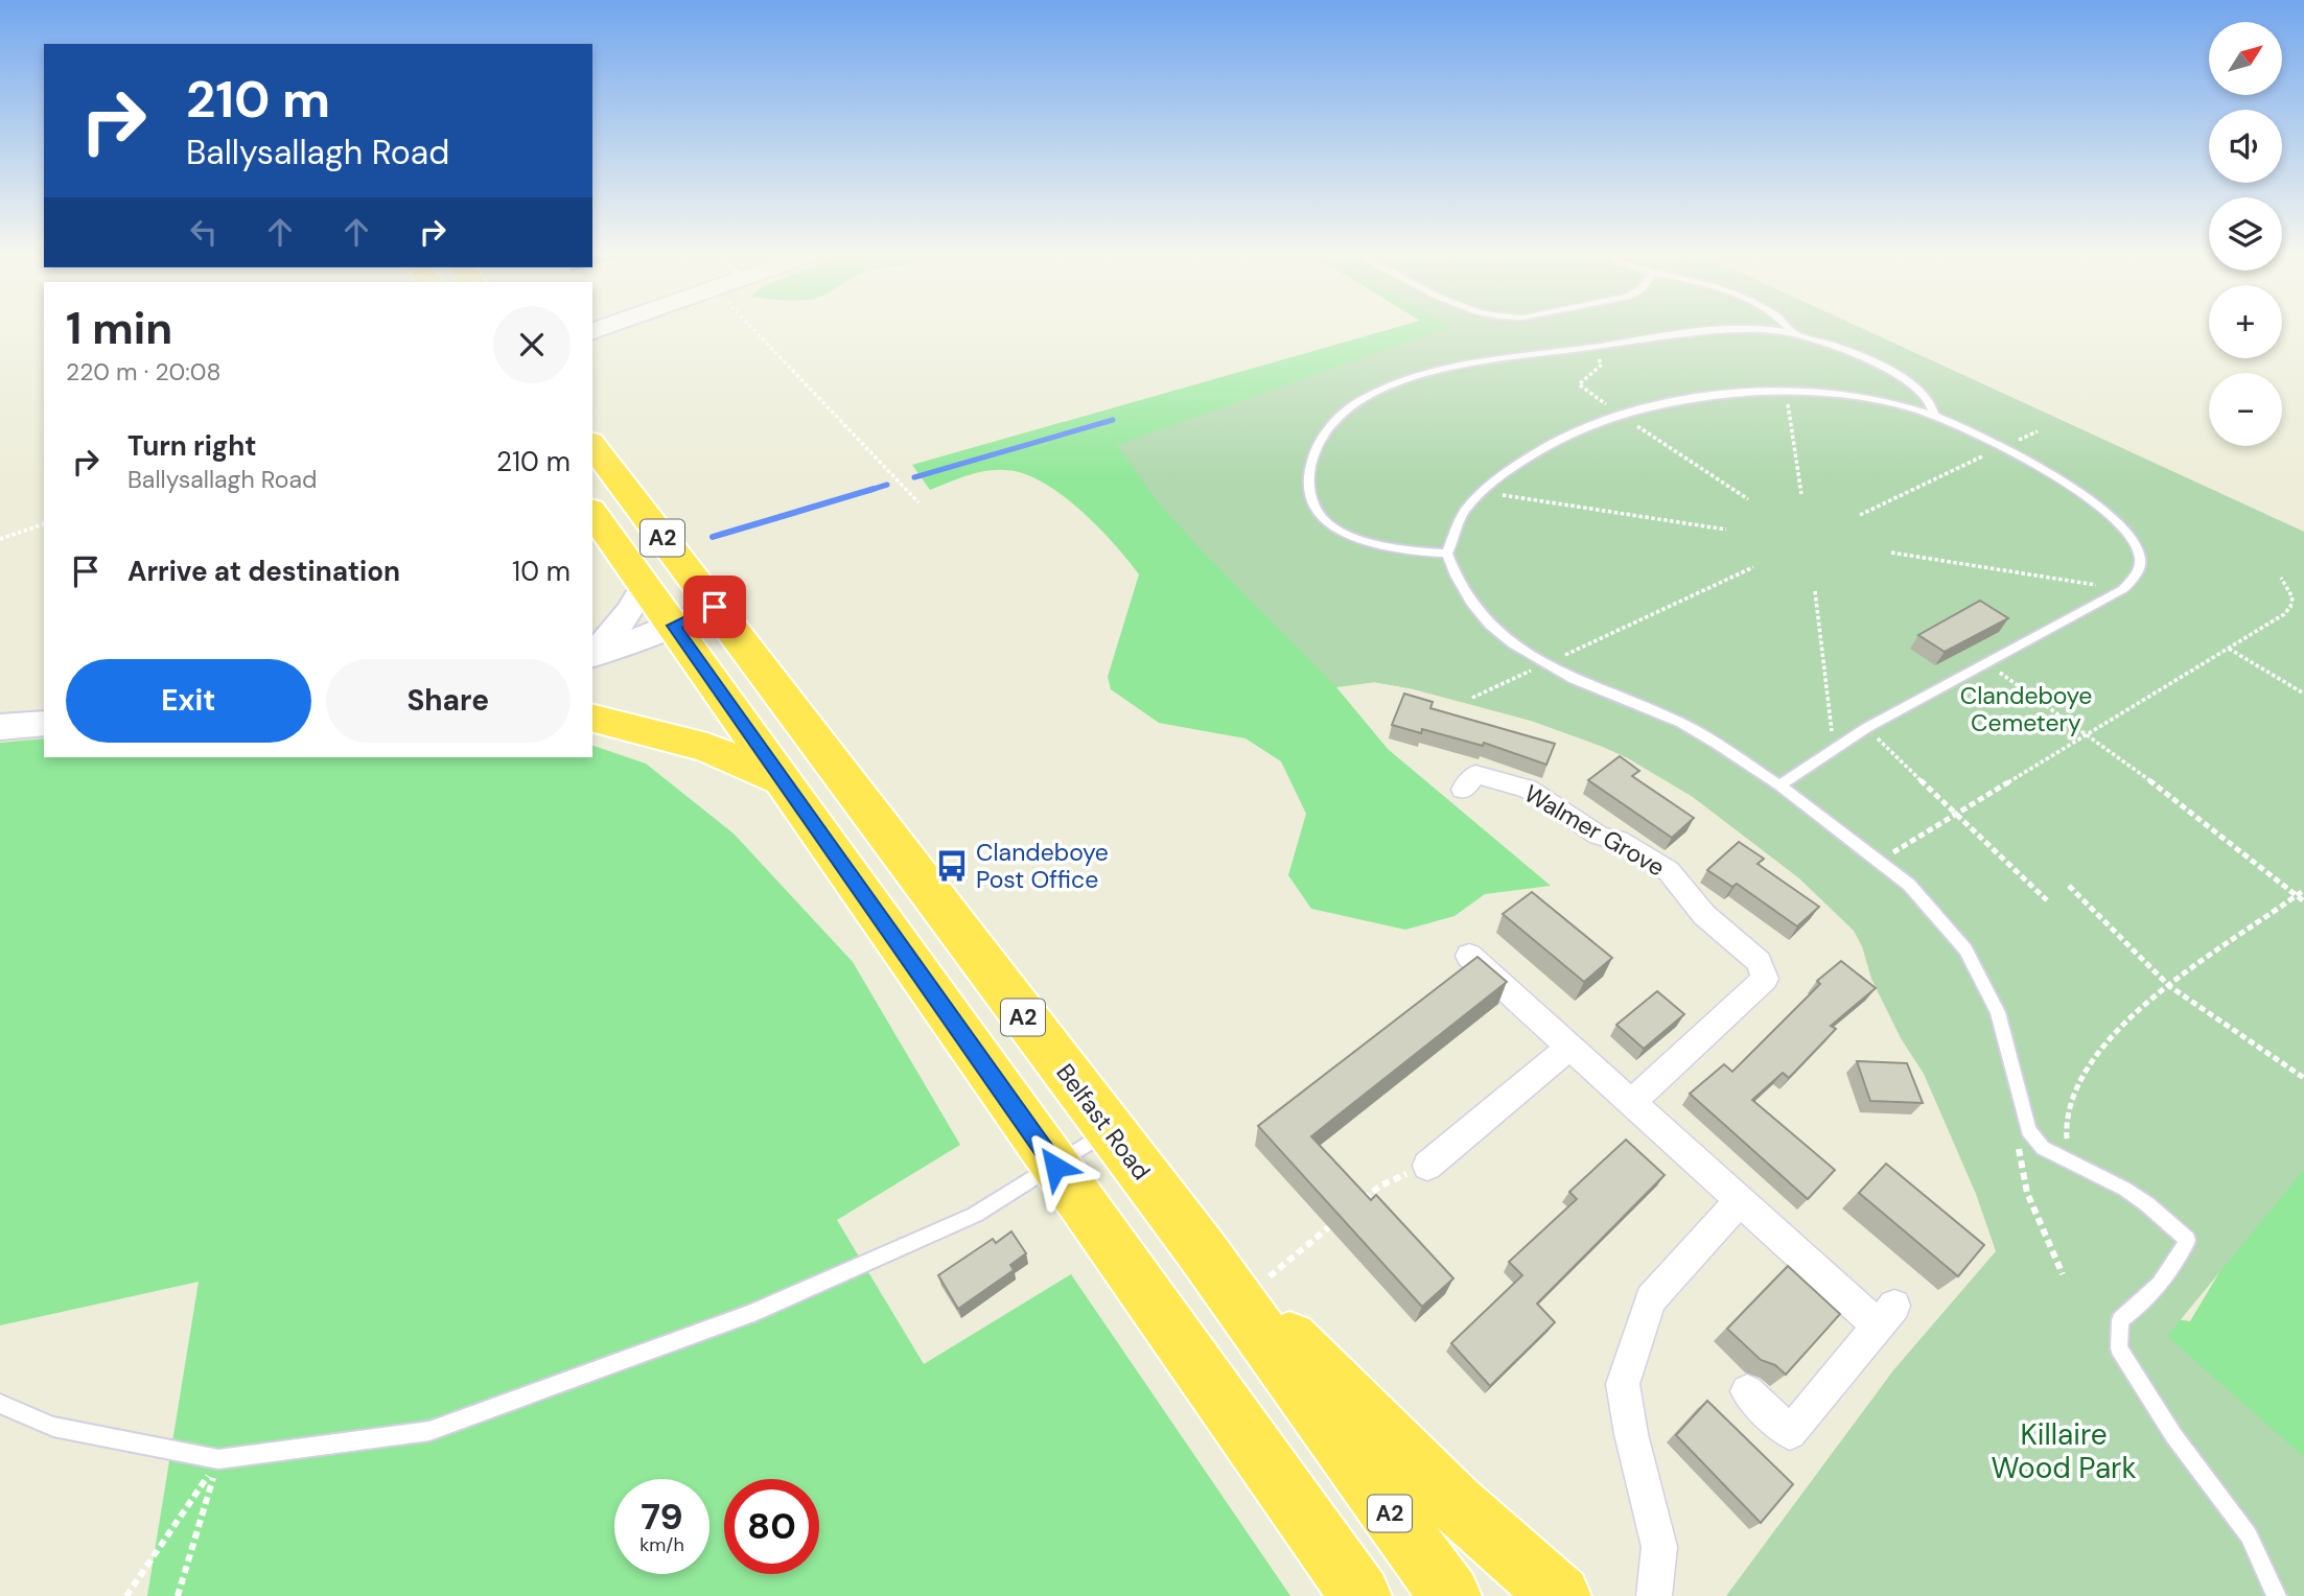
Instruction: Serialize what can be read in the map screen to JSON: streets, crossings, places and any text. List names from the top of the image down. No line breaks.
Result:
{"streets":{"highway":["A2","Belfast Road"],"street":["Walmer Grove"]},"parks":["Clandeboye Cemetery","Killaire Wood Park"],"places":{"bus stop":["Clandeboye Post Office"]},"north":"top right","page":{"map_buttons":["+","−"],"turn":["210 m","Ballysallagh Road"],"heading":["1 min","220 m · 20:08"],"list":[{"name":"Turn right","note":"Ballysallagh Road","value":"210 m"},{"name":"Arrive at destination","value":"10 m"}],"buttons":["Exit","Share"],"speed":"79 km/h","limit":"80"}}
